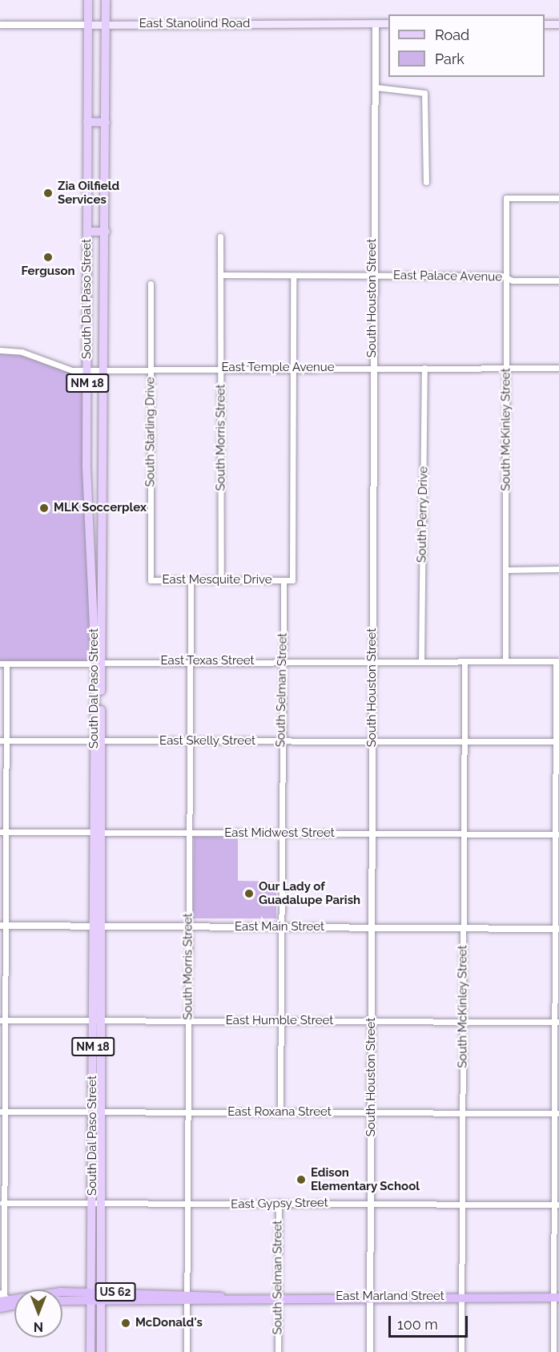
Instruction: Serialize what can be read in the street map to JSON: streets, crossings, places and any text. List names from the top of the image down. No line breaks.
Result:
{"streets":{"highway":["US 62","East Marland Street"],"main road":["East Stanolind Road","South Dal Paso Street","NM 18"],"street":["East Palace Avenue","South Houston Street","East Temple Avenue","South McKinley Street","South Starling Drive","South Morris Street","South Perry Drive","East Mesquite Drive","East Texas Street","South Selman Street","East Skelly Street","East Midwest Street","East Main Street","East Humble Street","East Roxana Street","East Gypsy Street"]},"crossings":[["East Stanolind Road","South Houston Street"],["East Stanolind Road","South Dal Paso Street"],["East Stanolind Road","NM 18"],["East Palace Avenue","South Houston Street"],["East Palace Avenue","South McKinley Street"],["East Palace Avenue","South Morris Street"],["East Palace Avenue","South Selman Street"],["South Houston Street","East Temple Avenue"],["South Houston Street","East Texas Street"],["South Houston Street","East Skelly Street"],["South Houston Street","East Midwest Street"],["South Houston Street","East Main Street"],["South Houston Street","East Humble Street"],["South Houston Street","East Roxana Street"],["South Houston Street","East Gypsy Street"],["South Houston Street","East Marland Street"],["South Dal Paso Street","East Temple Avenue"],["South Dal Paso Street","NM 18"],["South Dal Paso Street","East Texas Street"],["South Dal Paso Street","East Skelly Street"],["South Dal Paso Street","East Midwest Street"],["South Dal Paso Street","East Main Street"],["South Dal Paso Street","East Humble Street"],["South Dal Paso Street","East Roxana Street"],["South Dal Paso Street","East Gypsy Street"],["South Dal Paso Street","East Marland Street"],["East Temple Avenue","South McKinley Street"],["East Temple Avenue","South Starling Drive"],["East Temple Avenue","South Morris Street"],["East Temple Avenue","South Perry Drive"],["East Temple Avenue","South Selman Street"],["South McKinley Street","East Texas Street"],["South McKinley Street","East Skelly Street"],["South McKinley Street","East Midwest Street"],["South McKinley Street","East Main Street"],["South McKinley Street","East Humble Street"],["South McKinley Street","East Roxana Street"],["South McKinley Street","East Gypsy Street"],["South McKinley Street","East Marland Street"],["South Starling Drive","East Mesquite Drive"],["South Morris Street","East Mesquite Drive"],["South Morris Street","East Texas Street"],["South Morris Street","East Skelly Street"],["South Morris Street","East Midwest Street"],["South Morris Street","East Main Street"],["South Morris Street","East Humble Street"],["South Morris Street","East Roxana Street"],["South Morris Street","East Gypsy Street"],["South Morris Street","East Marland Street"],["South Perry Drive","East Texas Street"],["East Mesquite Drive","South Selman Street"],["East Texas Street","South Selman Street"],["South Selman Street","East Skelly Street"],["South Selman Street","East Midwest Street"],["South Selman Street","East Main Street"],["South Selman Street","East Humble Street"],["South Selman Street","East Roxana Street"],["South Selman Street","East Gypsy Street"],["South Selman Street","East Marland Street"],["US 62","East Marland Street"]],"places":["Zia Oilfield Services","Ferguson","MLK Soccerplex","Our Lady of Guadalupe Parish","Edison Elementary School","McDonald's"],"legend":["Road","Park"],"scale_bar":"100 m","north":"bottom"}
